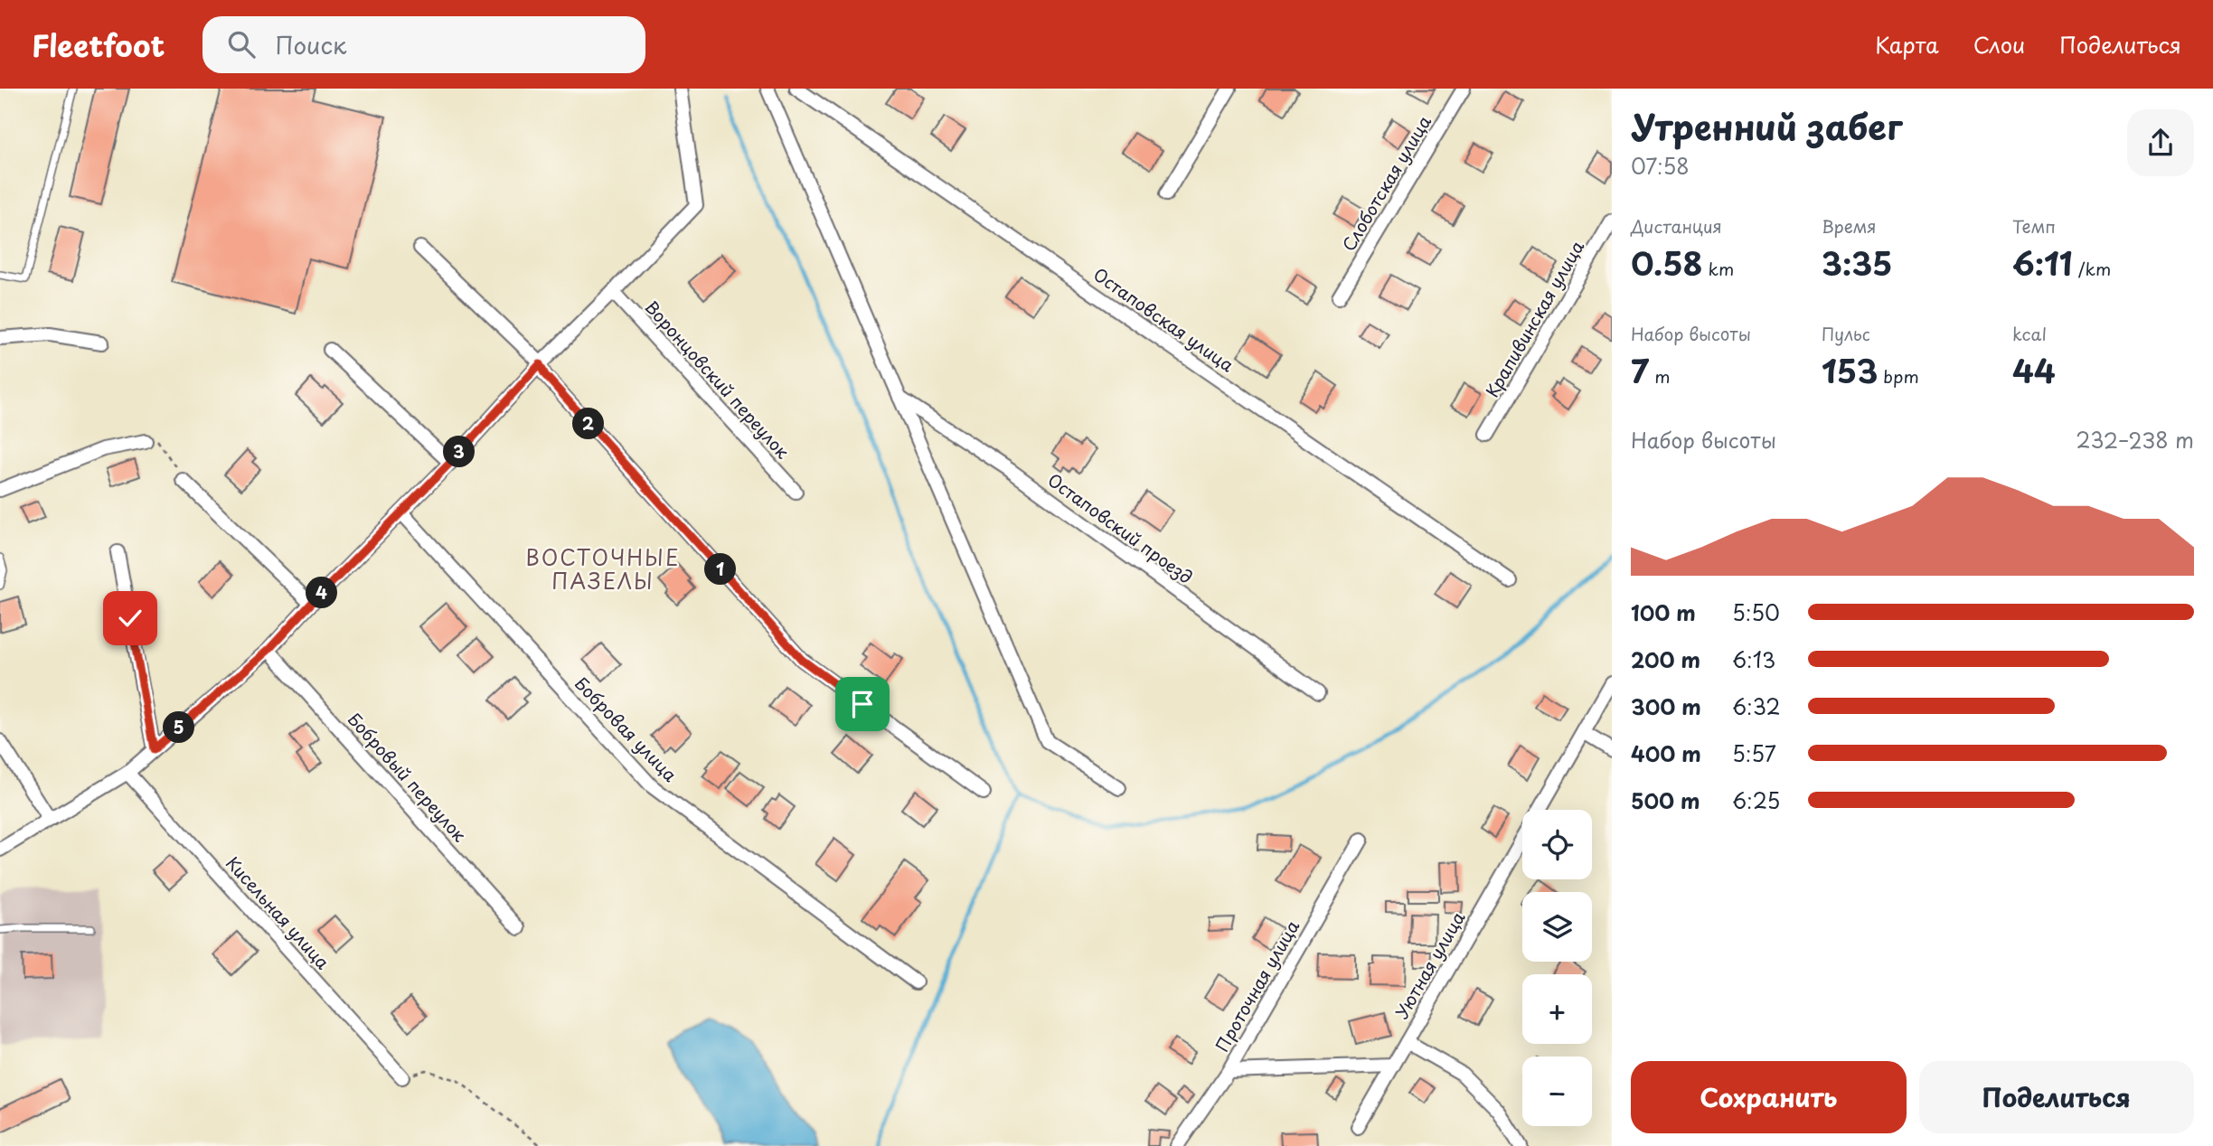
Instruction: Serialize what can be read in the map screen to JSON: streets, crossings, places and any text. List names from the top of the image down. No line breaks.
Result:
{"streets":{"street":["Слоботская улица","Крапивинская улица","Остаповская улица","Воронцовский переулок","Остаповский проезд","Бобровая улица","Бобровый переулок","Кисельная улица","Уютная улица","Проточная улица"]},"districts":["ВОСТОЧНЫЕ ПАЗЕЛЫ"],"page":{"header":"Fleetfoot","search":"Поиск","nav":["Карта","Слои","Поделиться"],"heading":["Утренний забег","07:58"],"stats":[["Дистанция","0.58 km"],["Время","3:35"],["Темп","6:11 /km"],["Набор высоты","7 m"],["Пульс","153 bpm"],["kcal","44"]],"pins":["2","3","1","4","5"],"chart":["Набор высоты","232–238 m"],"list":[{"name":"100 m","note":"5:50"},{"name":"200 m","note":"6:13"},{"name":"300 m","note":"6:32"},{"name":"400 m","note":"5:57"},{"name":"500 m","note":"6:25"}],"map_buttons":["+","−"],"buttons":["Сохранить","Поделиться"]}}
